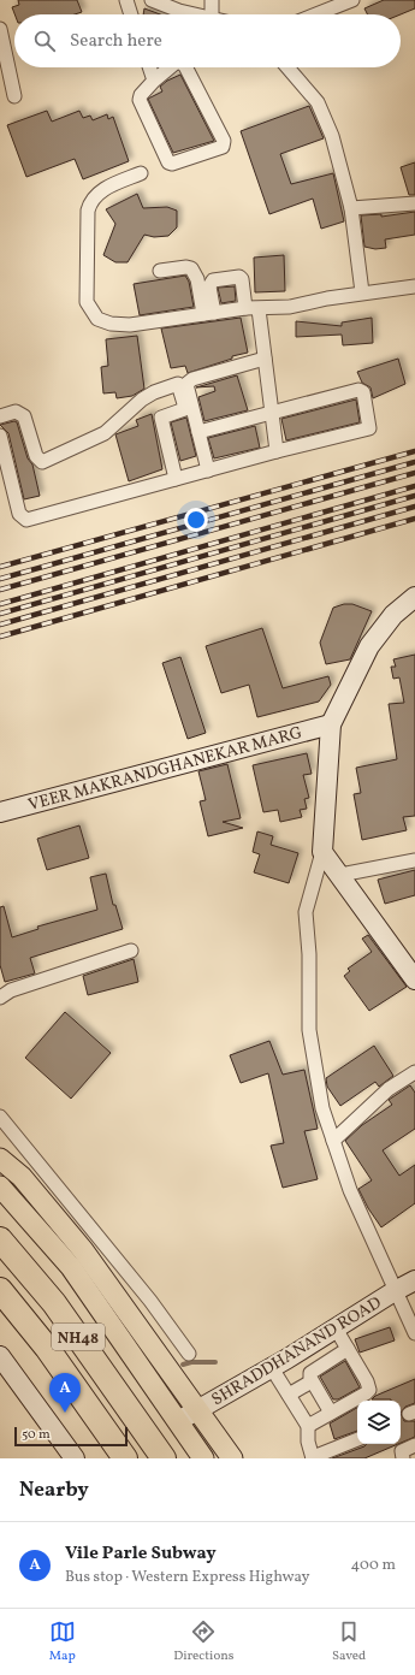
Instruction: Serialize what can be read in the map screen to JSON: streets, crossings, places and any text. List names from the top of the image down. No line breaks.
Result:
{"streets":{"highway":["NH48"],"street":["VEER MAKRANDGHANEKAR MARG","SHRADDHANAND ROAD"]},"scale_bar":"50 m","page":{"search":"Search here","pins":"A","scale":"50 m","heading":"Nearby","list":[{"mark":"A","name":"Vile Parle Subway","note":"Bus stop · Western Express Highway","value":"400 m"}],"nav":["Map","Directions","Saved"]}}
